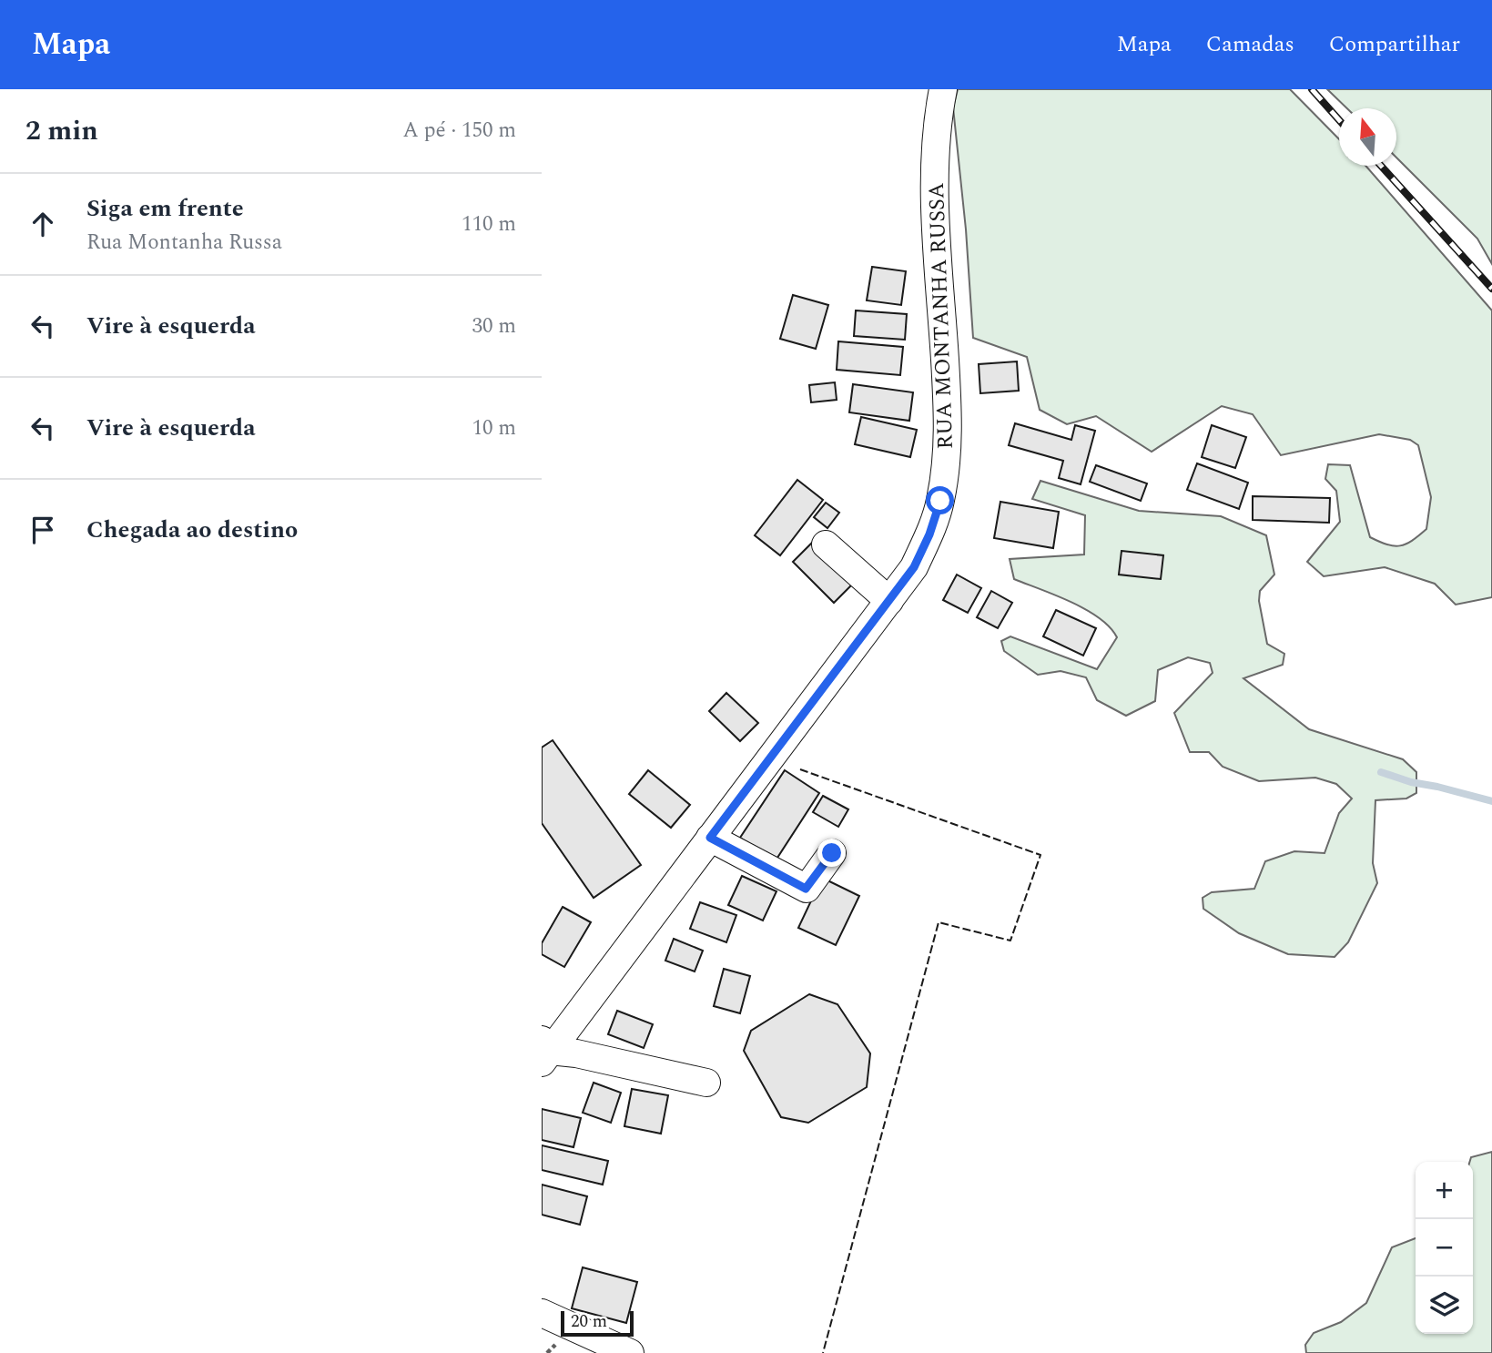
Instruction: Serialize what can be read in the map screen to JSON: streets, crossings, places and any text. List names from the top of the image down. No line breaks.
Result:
{"streets":{"street":["RUA MONTANHA RUSSA"]},"scale_bar":"20 m","north":"top","page":{"header":"Mapa","nav":["Mapa","Camadas","Compartilhar"],"heading":["2 min","A pé · 150 m"],"list":[["Siga em frente","Rua Montanha Russa","110 m"],["Vire à esquerda","30 m"],["Vire à esquerda","10 m"],"Chegada ao destino"],"map_buttons":["+","−"],"scale":"20 m"}}
